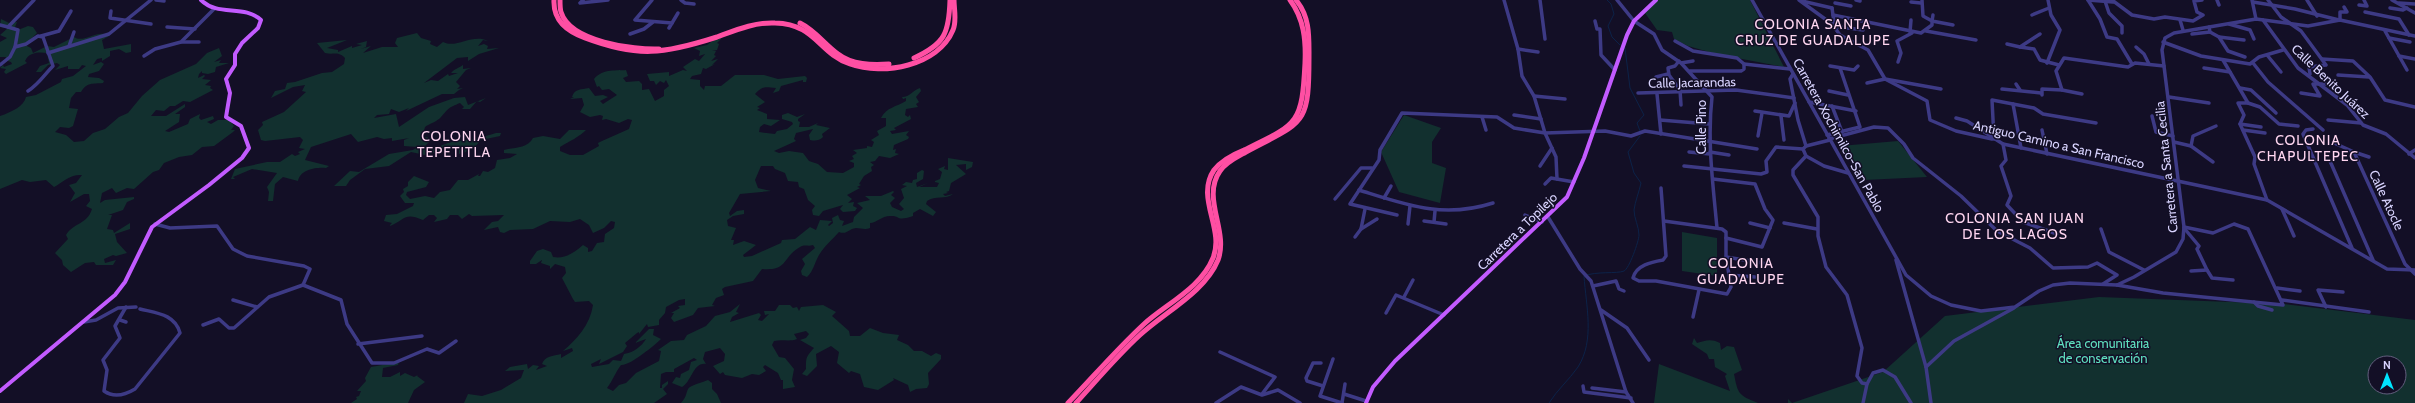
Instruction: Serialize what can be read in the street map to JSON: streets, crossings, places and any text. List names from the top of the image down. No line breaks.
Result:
{"streets":{"main road":["Carretera a Topilejo"],"street":["Calle Benito Juárez","Calle Jacarandas","Calle Pino","Carretera Xochimilco-San Pablo","Antiguo Camino a San Francisco","Carretera a Santa Cecilia","Calle Atocle"]},"crossings":[["Calle Jacarandas","Calle Pino"],["Calle Pino","Carretera a Topilejo"],["Carretera Xochimilco-San Pablo","Carretera a Santa Cecilia"],["Antiguo Camino a San Francisco","Carretera a Santa Cecilia"],["Antiguo Camino a San Francisco","Calle Atocle"]],"districts":["COLONIA SANTA CRUZ DE GUADALUPE","COLONIA TEPETITLA","COLONIA CHAPULTEPEC","COLONIA SAN JUAN DE LOS LAGOS","COLONIA GUADALUPE"],"parks":["Área comunitaria de conservación"],"north":"top"}
